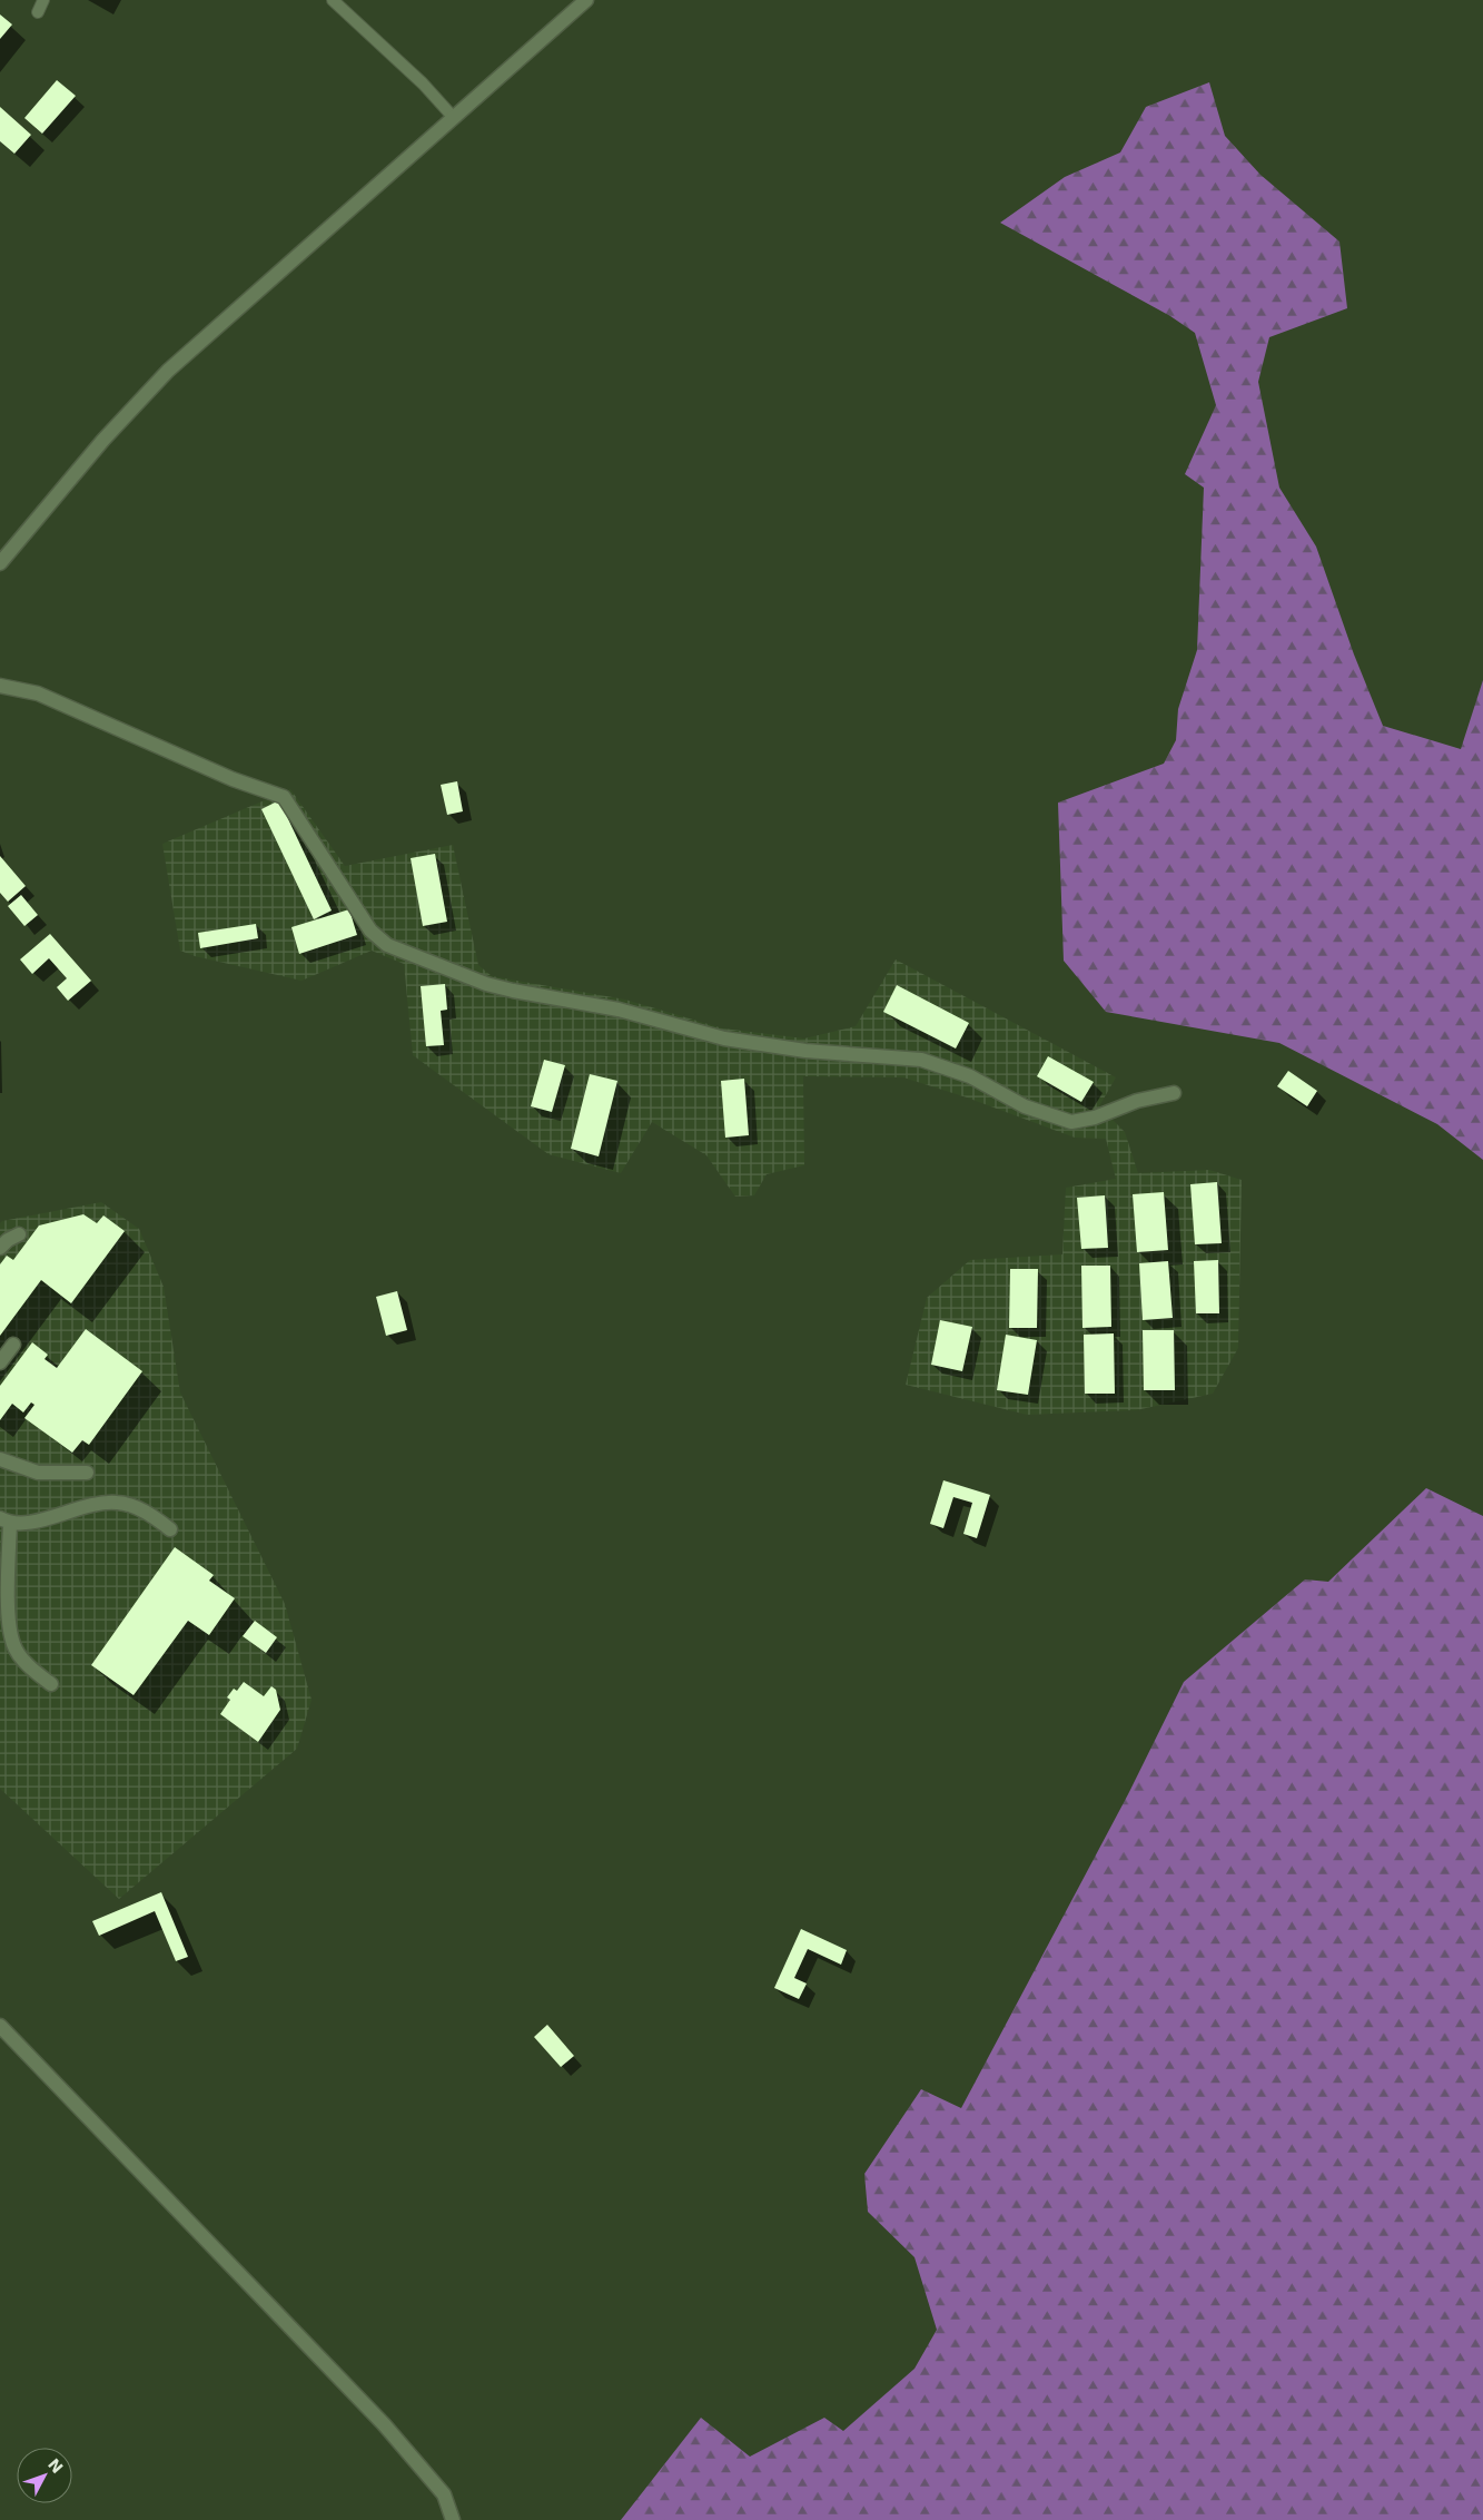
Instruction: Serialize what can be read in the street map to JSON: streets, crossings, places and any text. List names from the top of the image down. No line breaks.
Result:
{"north":"top right"}
